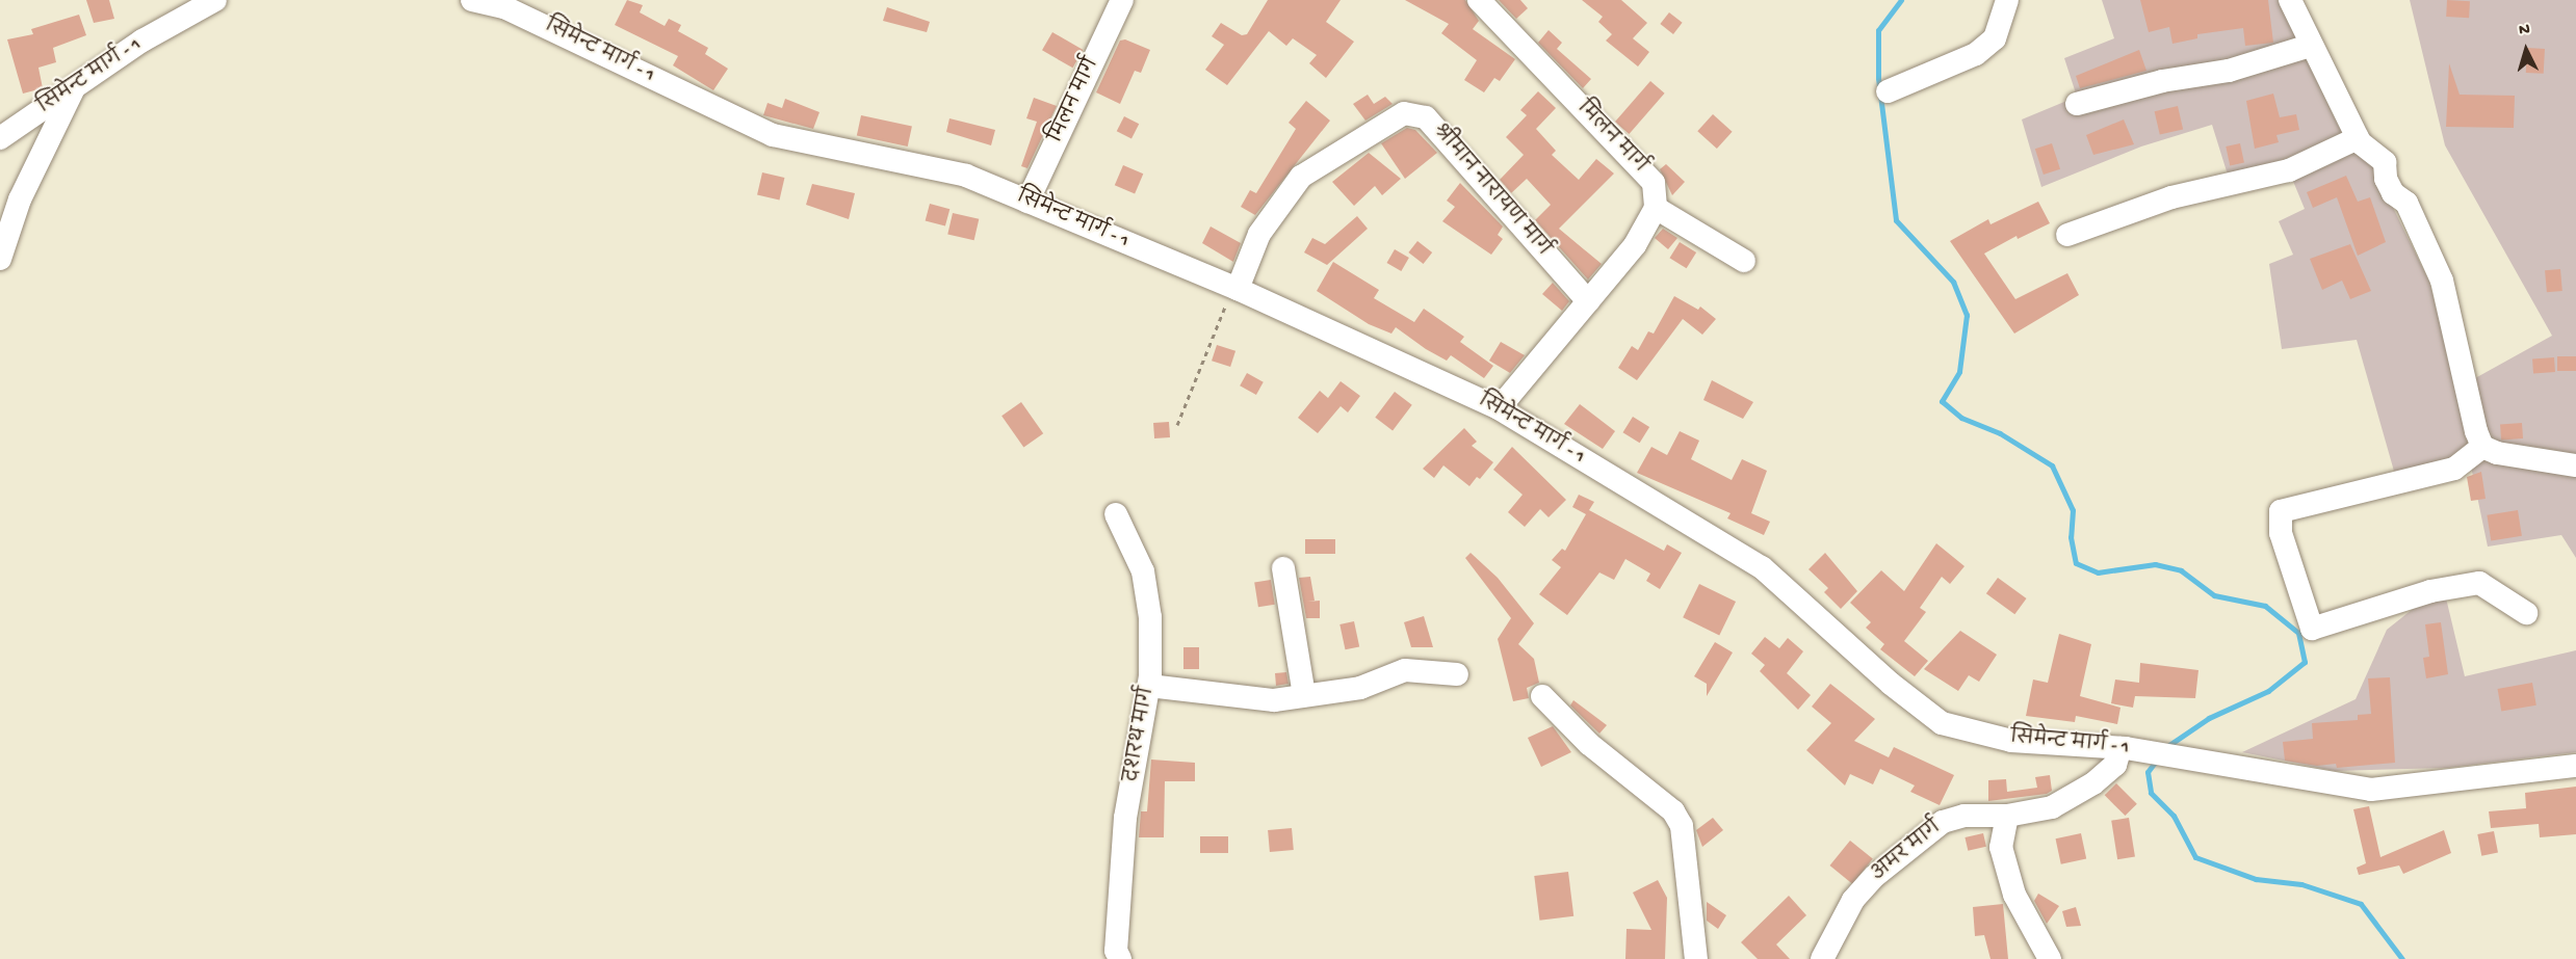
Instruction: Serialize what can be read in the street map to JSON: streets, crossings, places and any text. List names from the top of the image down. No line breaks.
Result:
{"streets":{"street":["सिमेन्ट मार्ग - 1","मिलन मार्ग","श्रीमान नारायण मार्ग","दशरथ मार्ग","अमर मार्ग"]},"crossings":[["सिमेन्ट मार्ग - 1","मिलन मार्ग"],["सिमेन्ट मार्ग - 1","श्रीमान नारायण मार्ग"],["सिमेन्ट मार्ग - 1","अमर मार्ग"]],"north":"top"}
